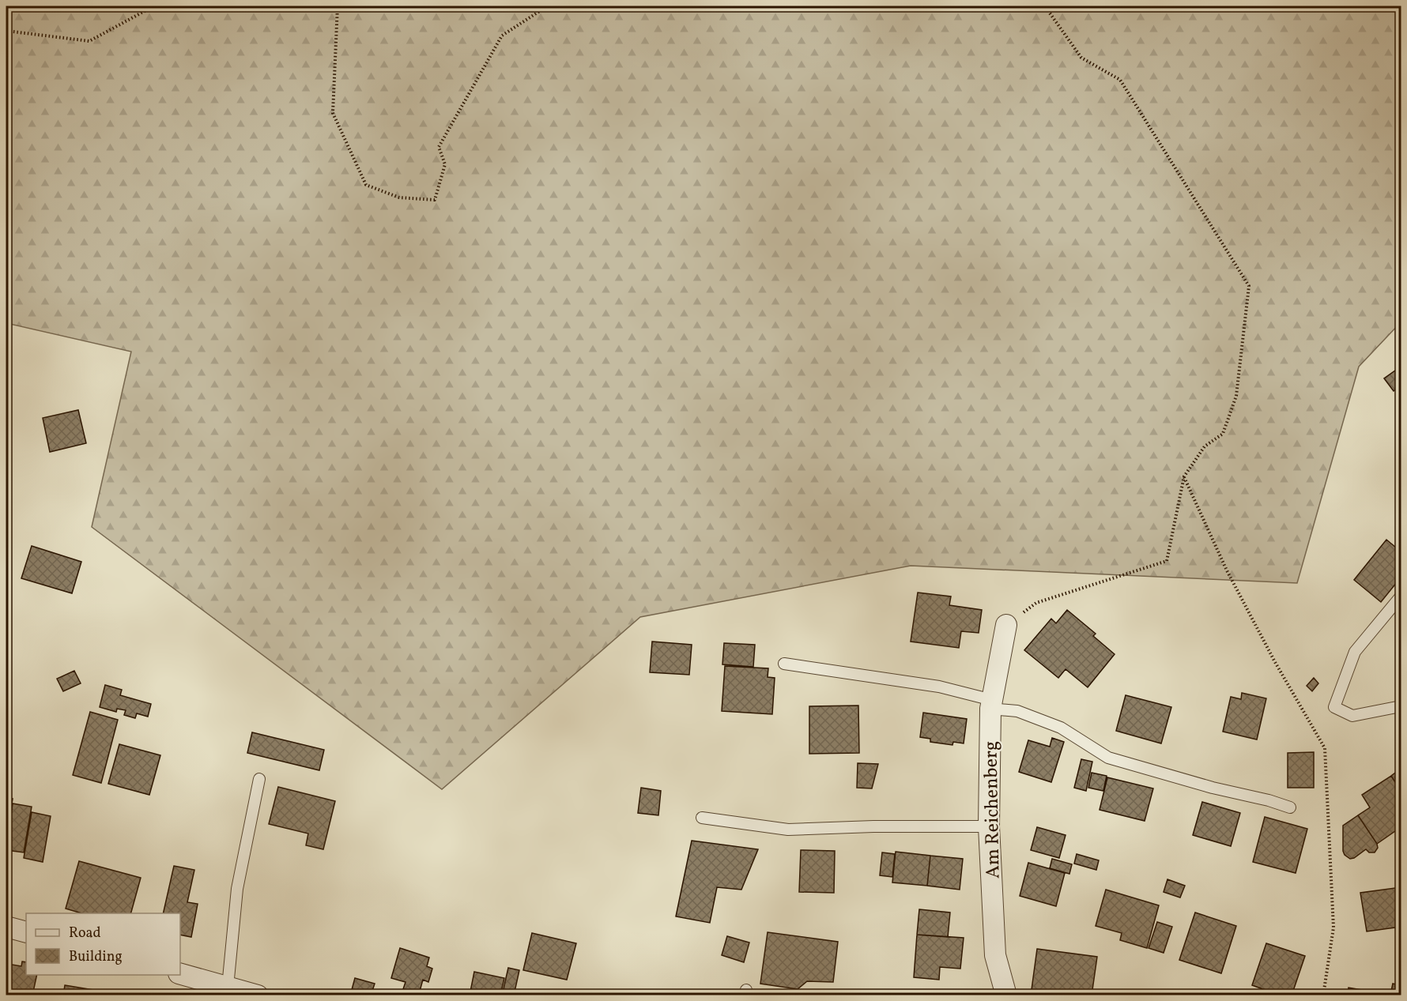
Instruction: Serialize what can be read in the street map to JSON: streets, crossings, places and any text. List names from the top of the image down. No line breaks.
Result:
{"streets":{"street":["Am Reichenberg"]},"legend":["Road","Building"]}
